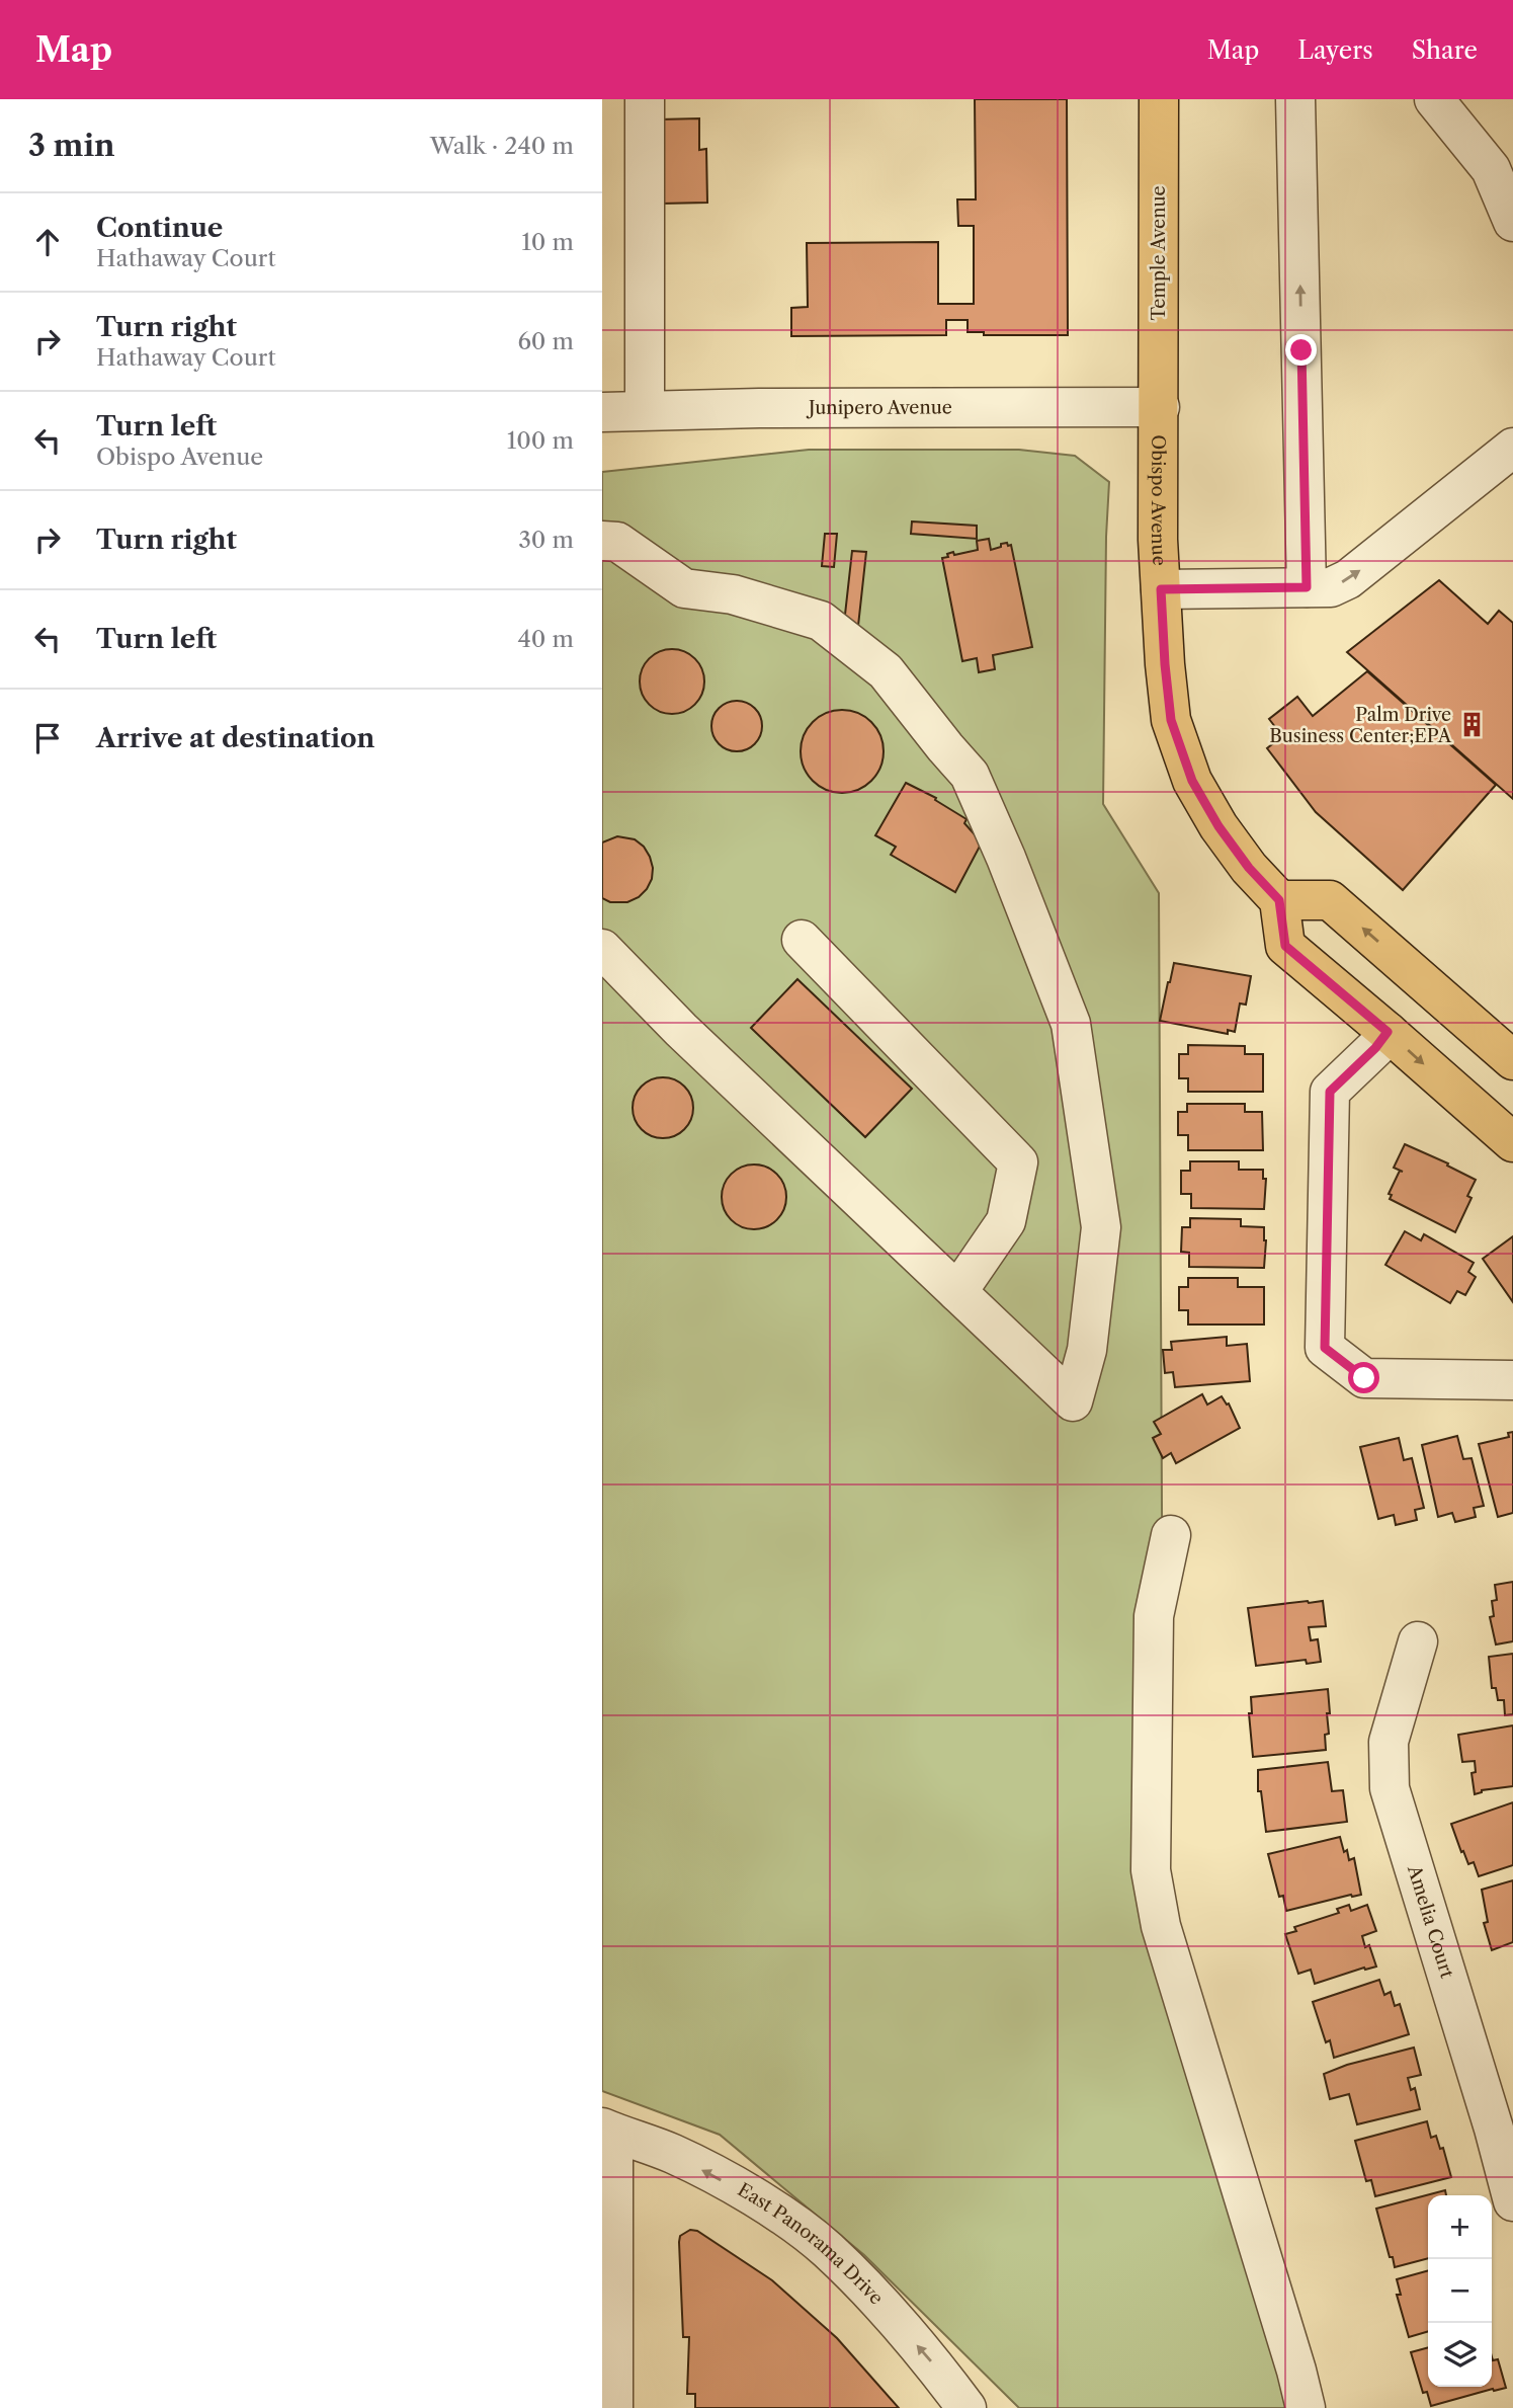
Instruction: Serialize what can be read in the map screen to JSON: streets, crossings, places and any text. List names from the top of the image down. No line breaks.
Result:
{"streets":{"main road":["Temple Avenue","Obispo Avenue"],"street":["Junipero Avenue","Amelia Court","East Panorama Drive"]},"crossings":[["Temple Avenue","Junipero Avenue"],["Temple Avenue","Obispo Avenue"],["Junipero Avenue","Obispo Avenue"]],"one_way":["East Panorama Drive"],"places":{"building":["Palm Drive Business Center;EPA"]},"page":{"header":"Map","nav":["Map","Layers","Share"],"heading":["3 min","Walk · 240 m"],"list":[["Continue","Hathaway Court","10 m"],["Turn right","Hathaway Court","60 m"],["Turn left","Obispo Avenue","100 m"],["Turn right","30 m"],["Turn left","40 m"],"Arrive at destination"],"map_buttons":["+","−"]}}
